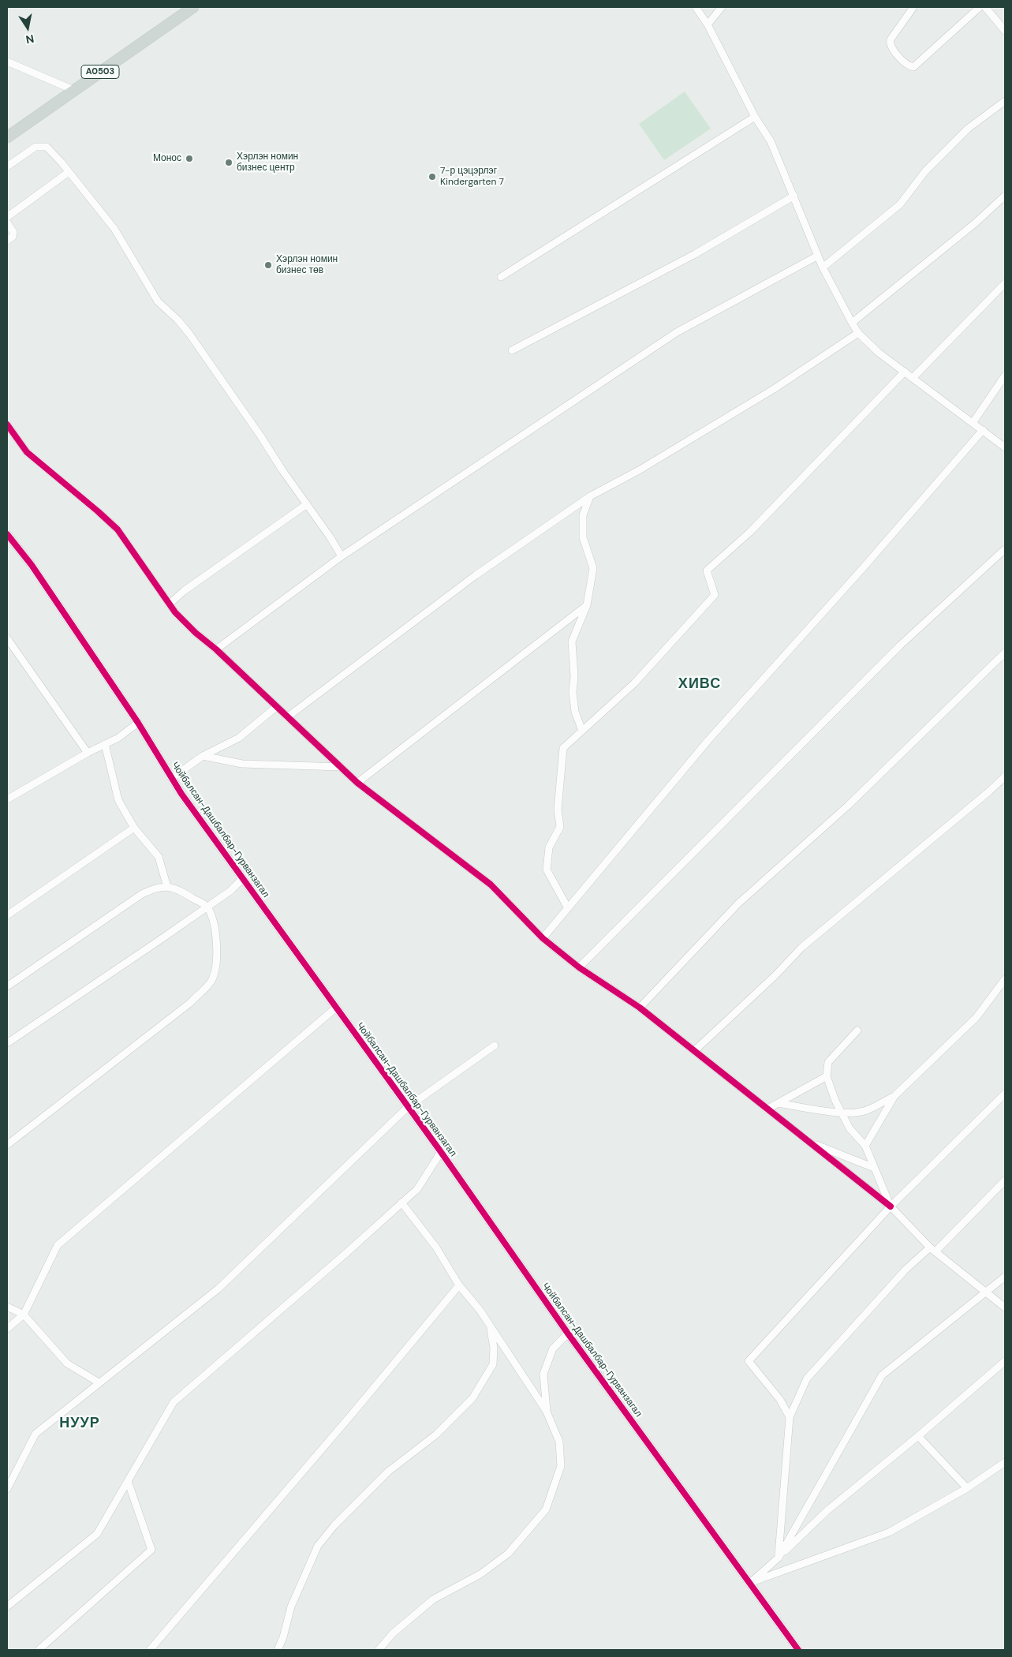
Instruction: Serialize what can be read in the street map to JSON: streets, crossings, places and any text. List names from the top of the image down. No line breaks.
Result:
{"streets":{"main road":["A0503"],"street":["Чойбалсан-Дашбалбар-Гурванзагал"]},"districts":["ХИВС","НУУР"],"places":["Монос","Хэрлэн номин бизнес центр","7-р цэцэрлэг Kindergarten 7","Хэрлэн номин бизнес төв"],"north":"bottom"}
